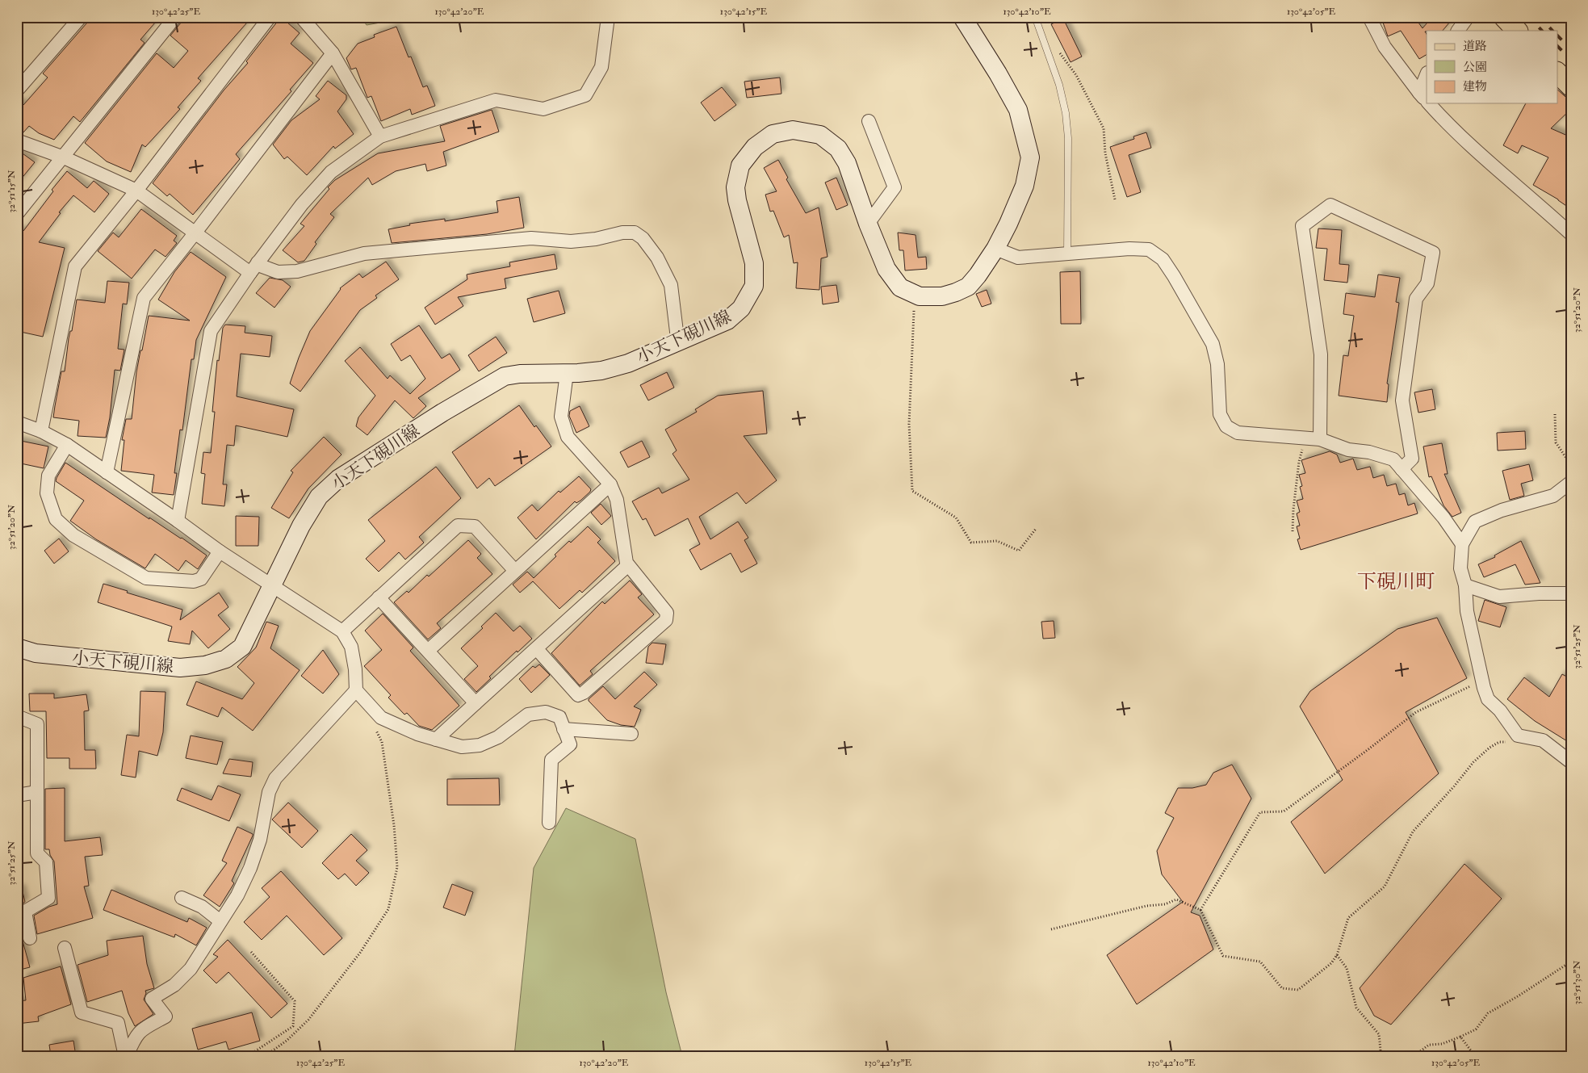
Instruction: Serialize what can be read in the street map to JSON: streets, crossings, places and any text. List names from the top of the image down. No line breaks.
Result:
{"streets":{"main road":["小天下硯川線"]},"districts":["下硯川町"],"legend":["道路","公園","建物"],"coordinates":["130°42'25\"E","130°42'20\"E","130°42'15\"E","130°42'10\"E","130°42'05\"E","32°51'15\"N","32°51'20\"N","32°51'25\"N","32°51'30\"N"]}
